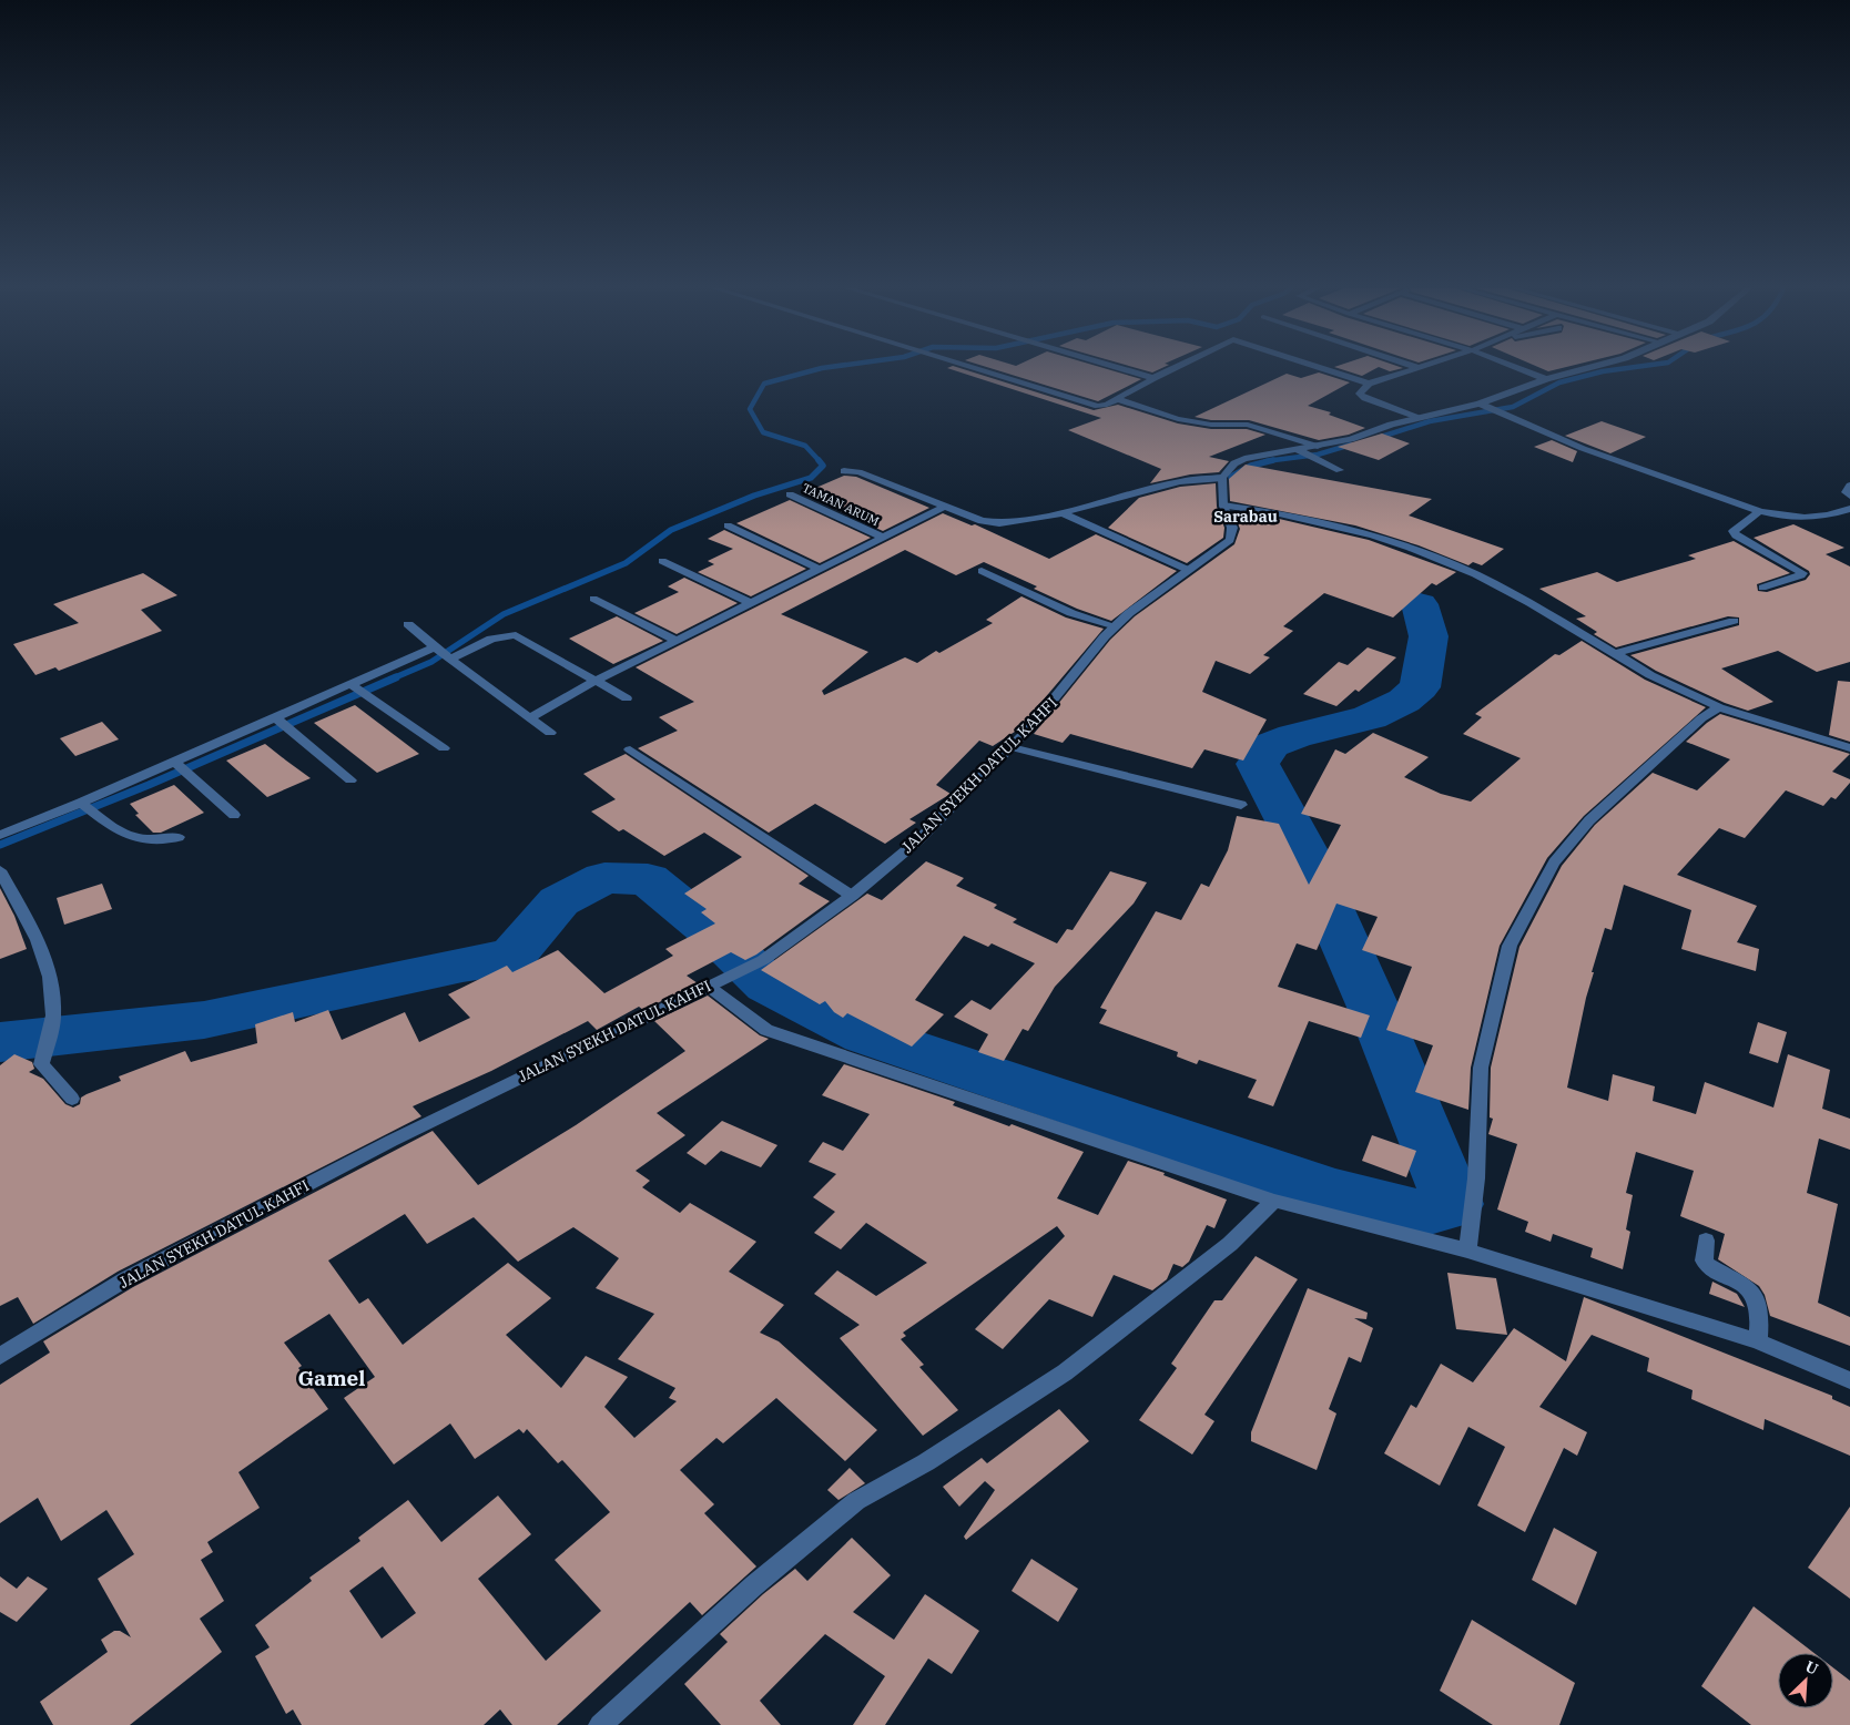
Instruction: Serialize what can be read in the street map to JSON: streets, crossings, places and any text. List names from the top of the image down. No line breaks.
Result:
{"streets":{"street":["TAMAN ARUM","JALAN SYEKH DATUL KAHFI"]},"districts":["Sarabau","Gamel"],"north":"top right"}
